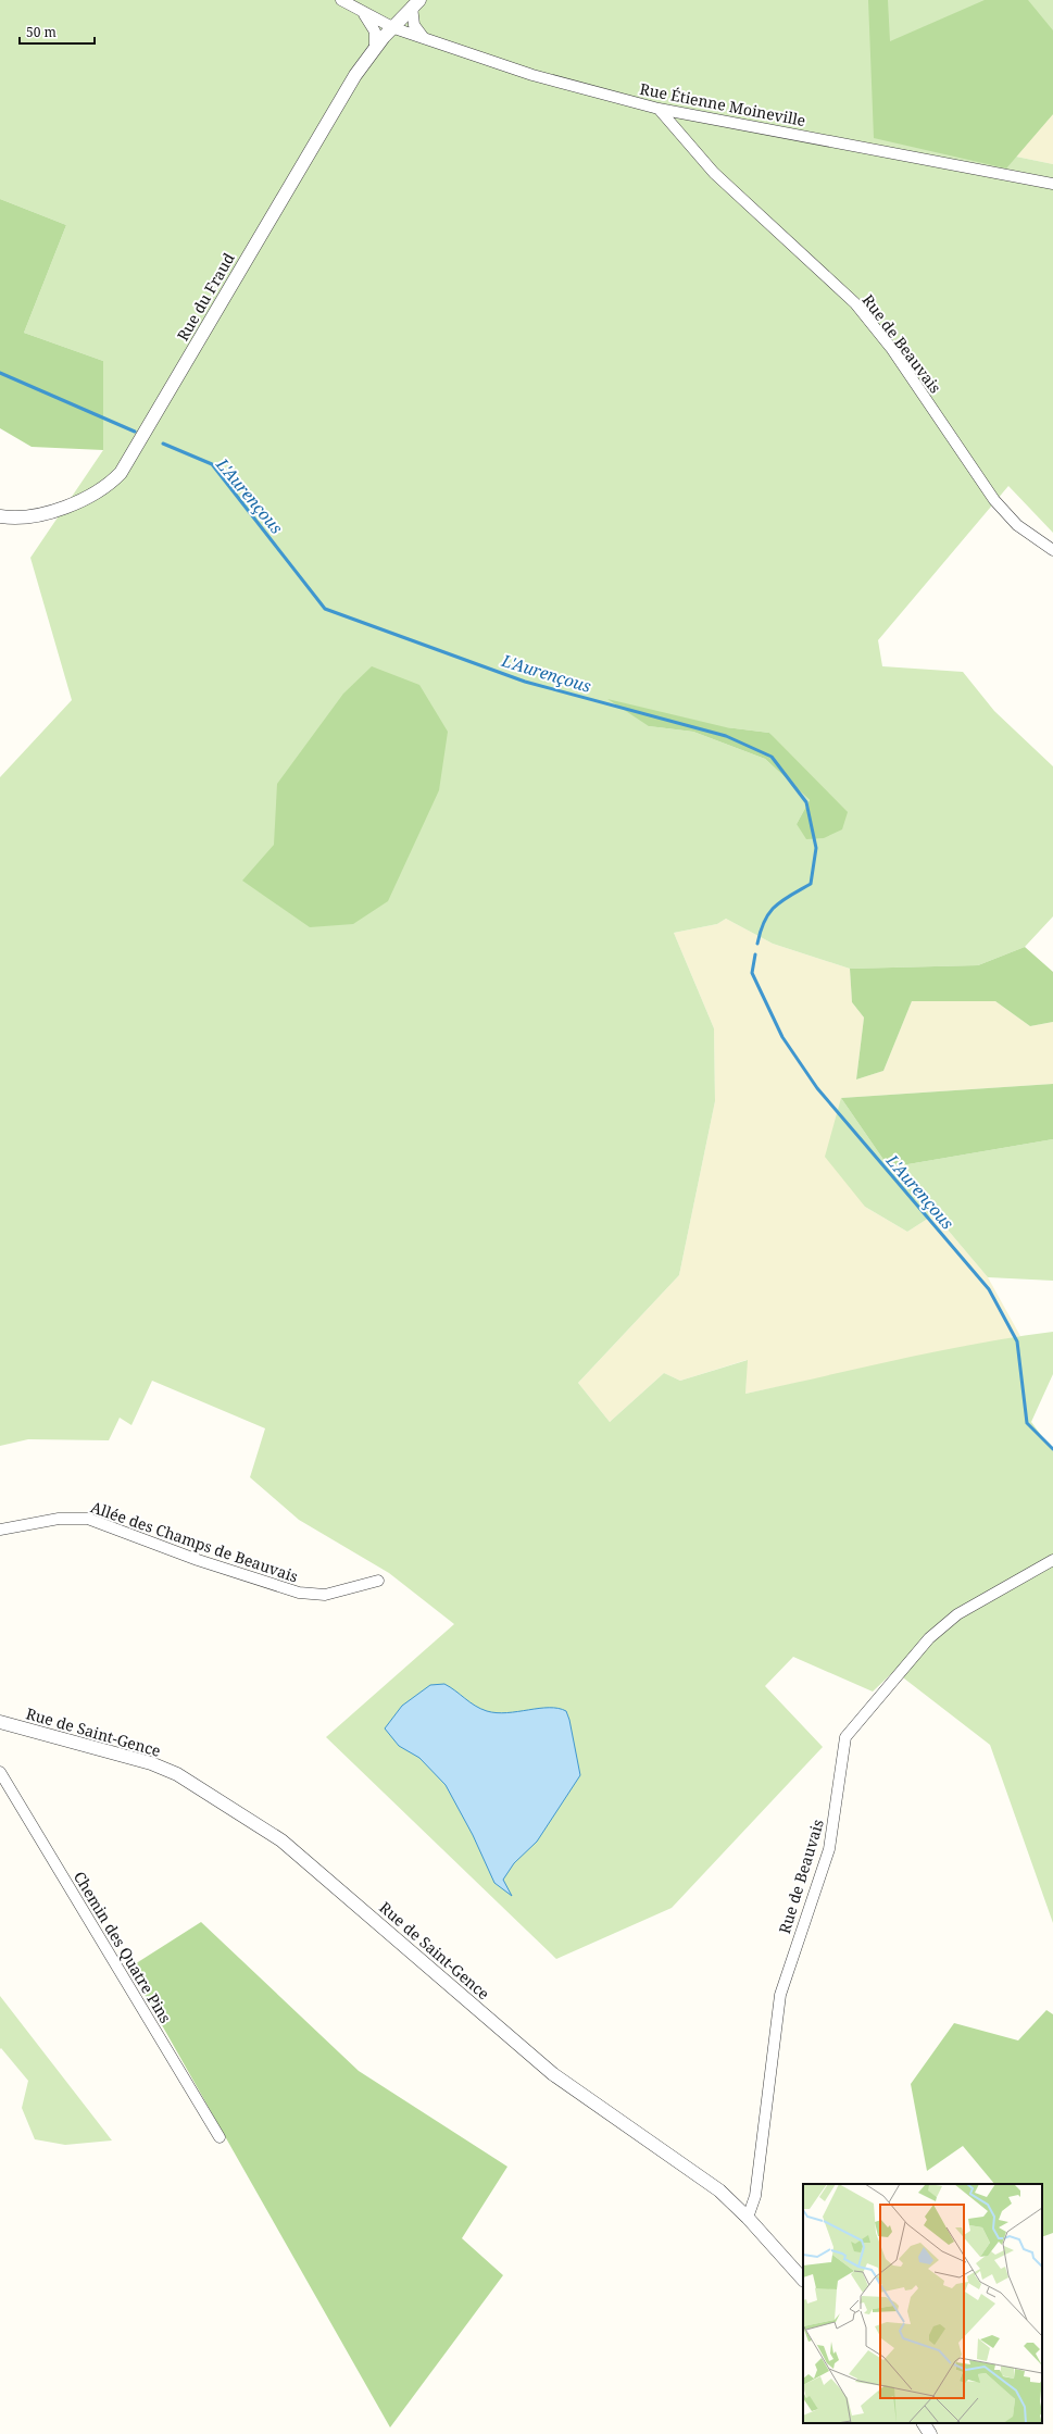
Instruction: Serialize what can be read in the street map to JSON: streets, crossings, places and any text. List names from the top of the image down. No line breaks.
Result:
{"streets":{"street":["Rue Étienne Moineville","Rue du Fraud","Rue de Beauvais","Allée des Champs de Beauvais","Rue de Saint-Gence","Chemin des Quatre Pins"]},"crossings":[["Rue Étienne Moineville","Rue du Fraud"],["Rue Étienne Moineville","Rue de Beauvais"],["Rue de Beauvais","Rue de Saint-Gence"]],"water":["L'Aurençous"],"scale_bar":"50 m"}
